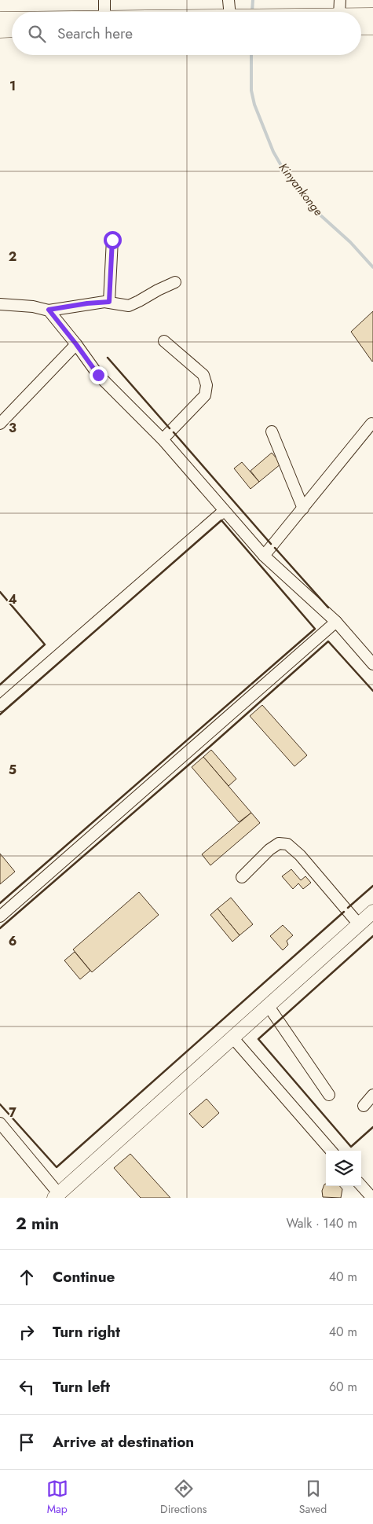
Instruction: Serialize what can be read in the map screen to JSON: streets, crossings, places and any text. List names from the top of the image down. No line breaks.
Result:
{"water":["Kinyankonge"],"page":{"search":"Search here","heading":["2 min","Walk · 140 m"],"list":[["Continue","40 m"],["Turn right","40 m"],["Turn left","60 m"],"Arrive at destination"],"nav":["Map","Directions","Saved"]},"grid":{"rows":["1","2","3","4","5","6","7"]}}
